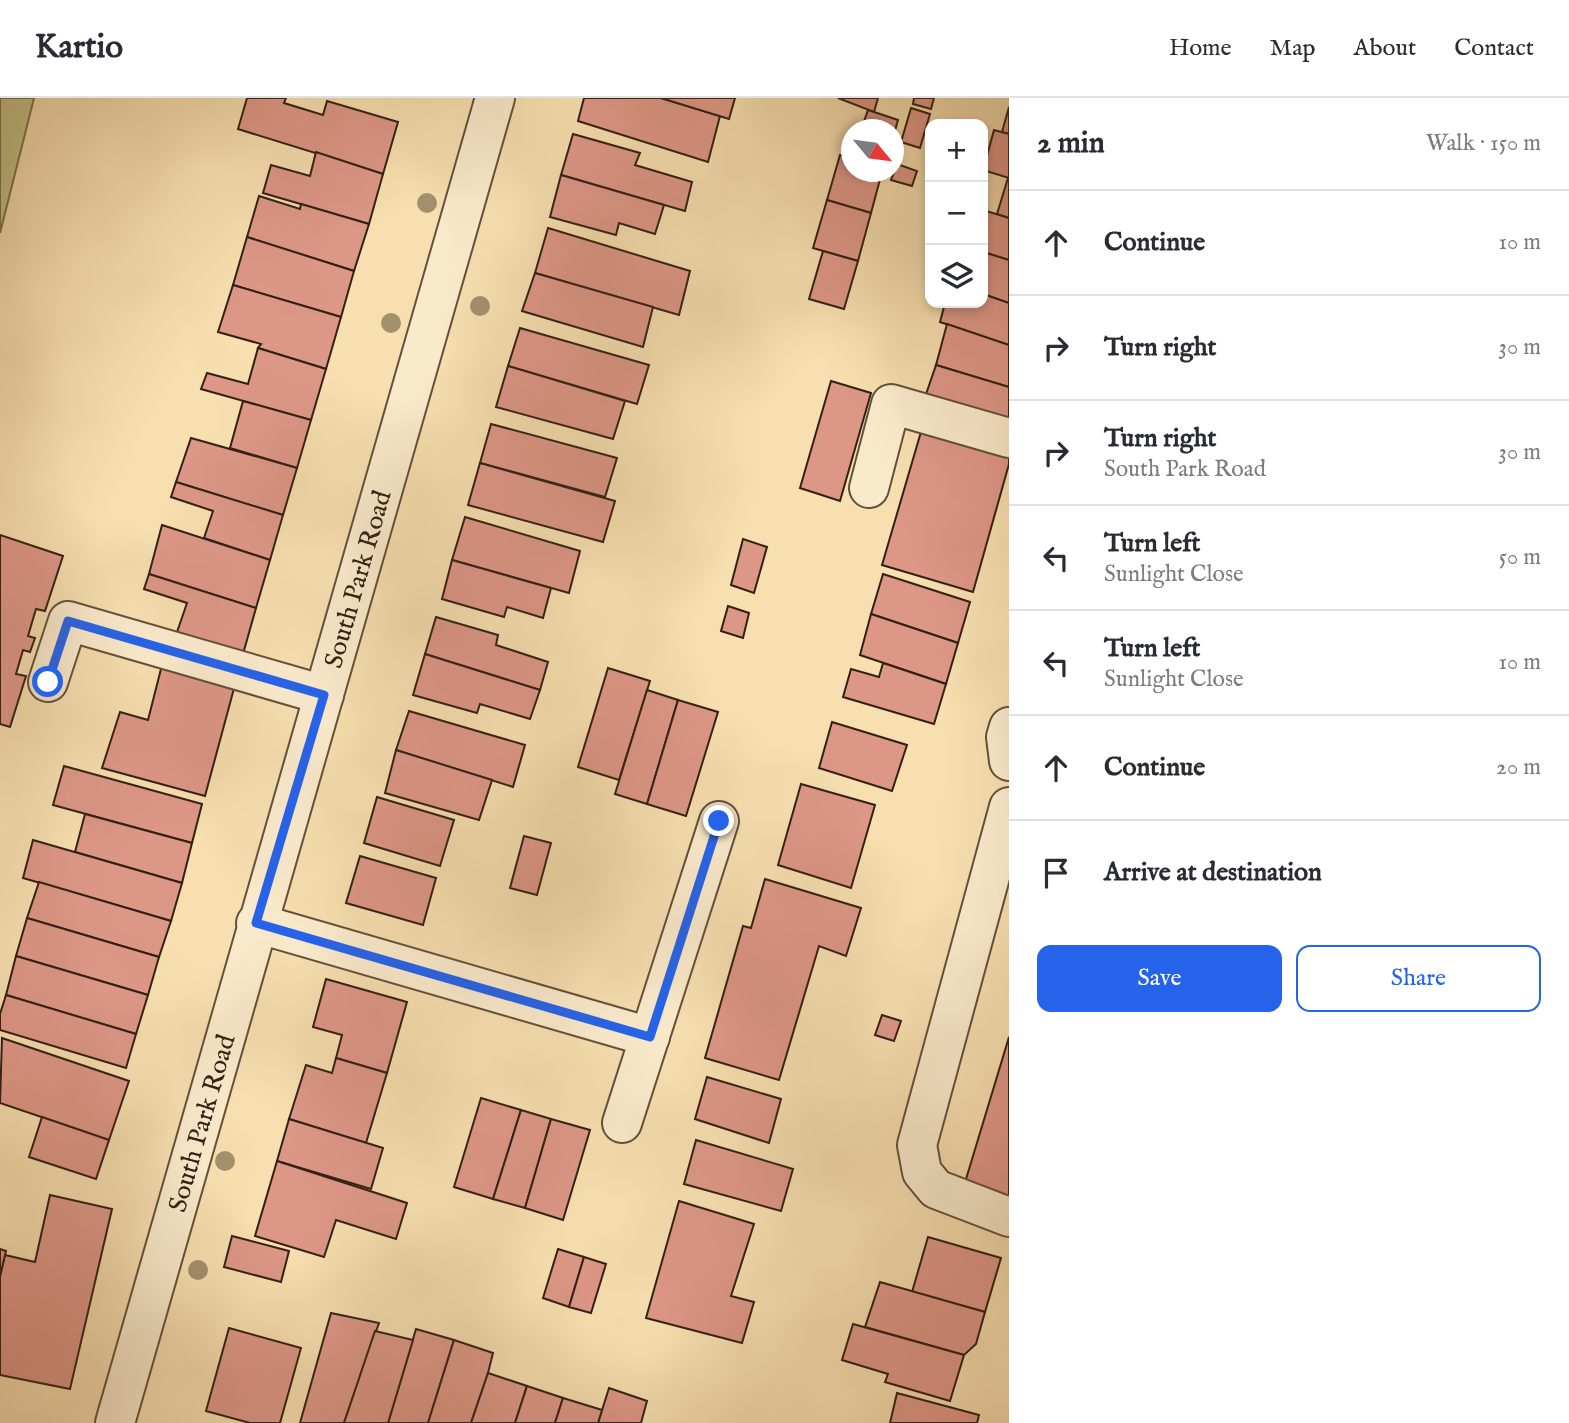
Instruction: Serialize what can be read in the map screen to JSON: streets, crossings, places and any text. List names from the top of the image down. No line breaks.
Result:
{"streets":{"street":["South Park Road"]},"north":"bottom right","page":{"header":"Kartio","nav":["Home","Map","About","Contact"],"heading":["2 min","Walk · 150 m"],"map_buttons":["+","−"],"list":[["Continue","10 m"],["Turn right","30 m"],["Turn right","South Park Road","30 m"],["Turn left","Sunlight Close","50 m"],["Turn left","Sunlight Close","10 m"],["Continue","20 m"],"Arrive at destination"],"buttons":["Save","Share"]}}
